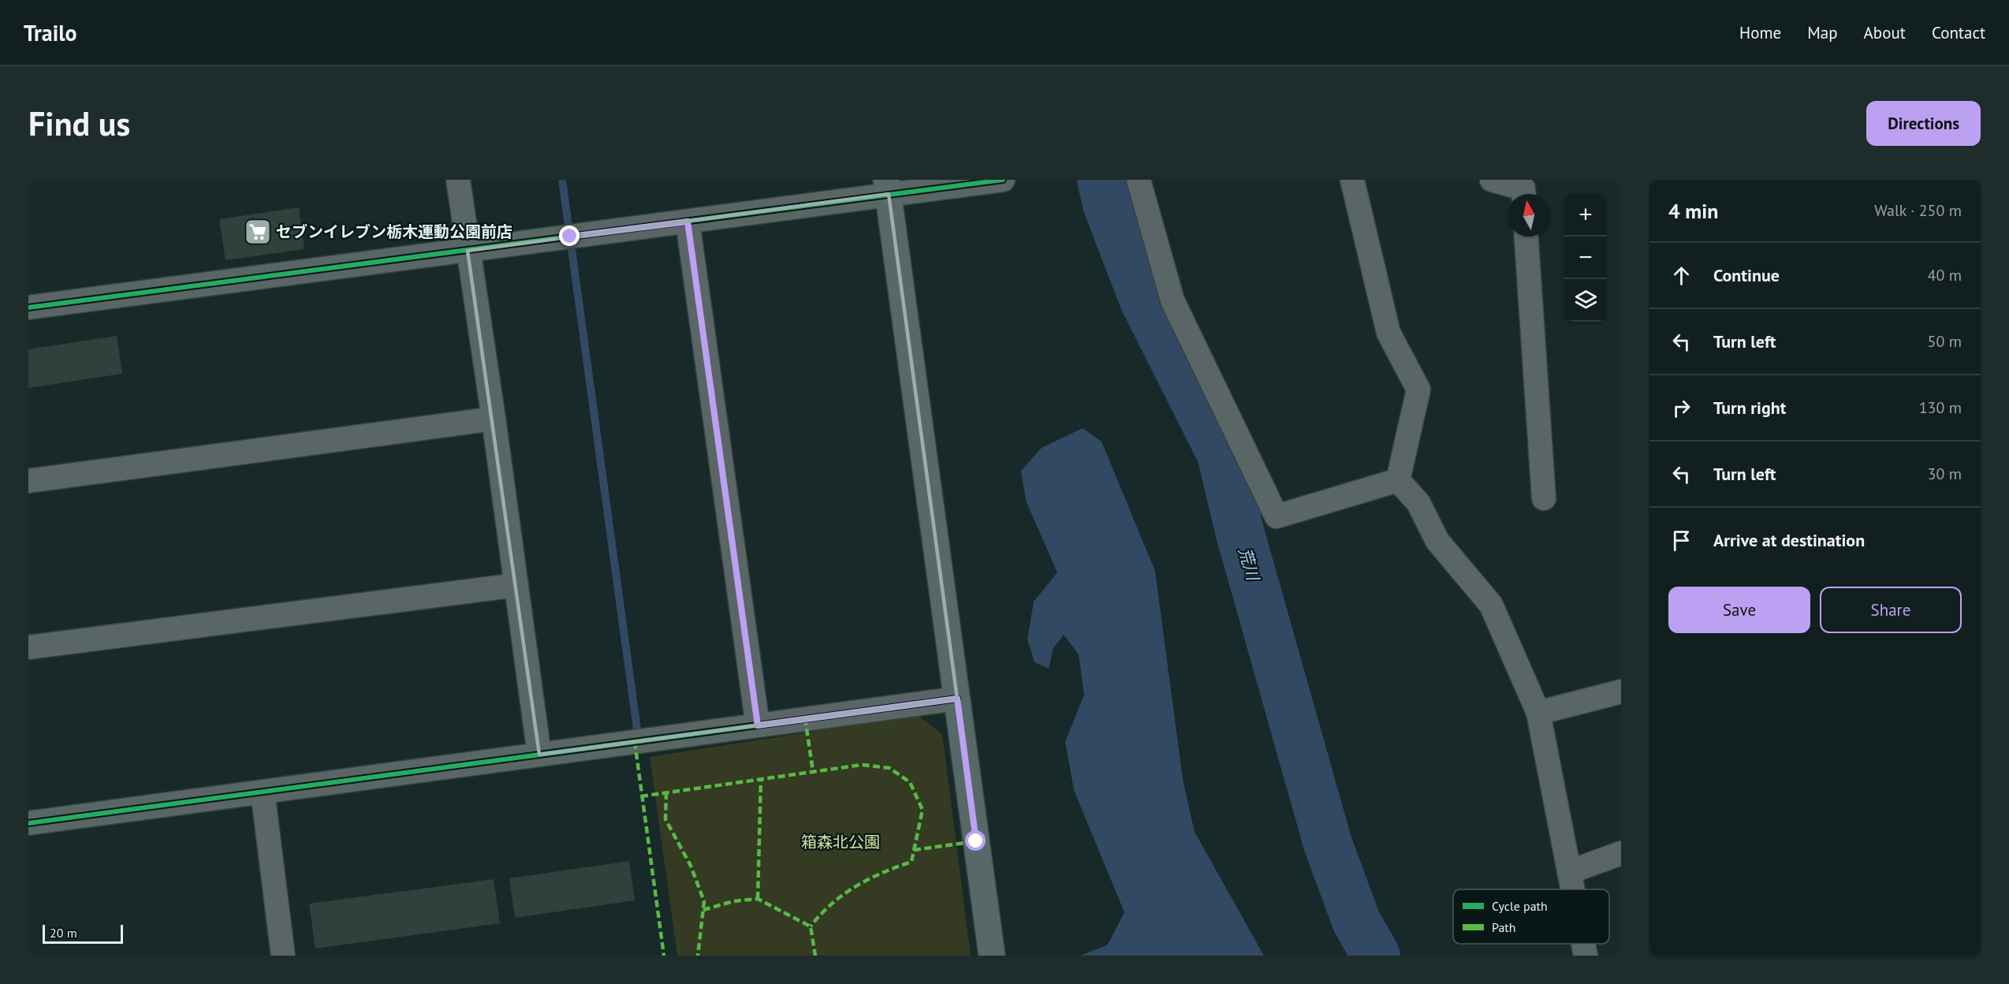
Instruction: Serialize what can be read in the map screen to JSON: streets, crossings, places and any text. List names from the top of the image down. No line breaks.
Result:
{"water":["荒川"],"parks":["箱森北公園"],"places":{"supermarket":["セブンイレブン栃木運動公園前店"]},"legend":["Cycle path","Path"],"scale_bar":"20 m","north":"top","page":{"header":"Trailo","nav":["Home","Map","About","Contact"],"buttons":["Directions",["Save","Share"]],"title":"Find us","heading":["4 min","Walk · 250 m"],"map_buttons":["+","−"],"list":[["Continue","40 m"],["Turn left","50 m"],["Turn right","130 m"],["Turn left","30 m"],"Arrive at destination"],"scale":"20 m"}}
